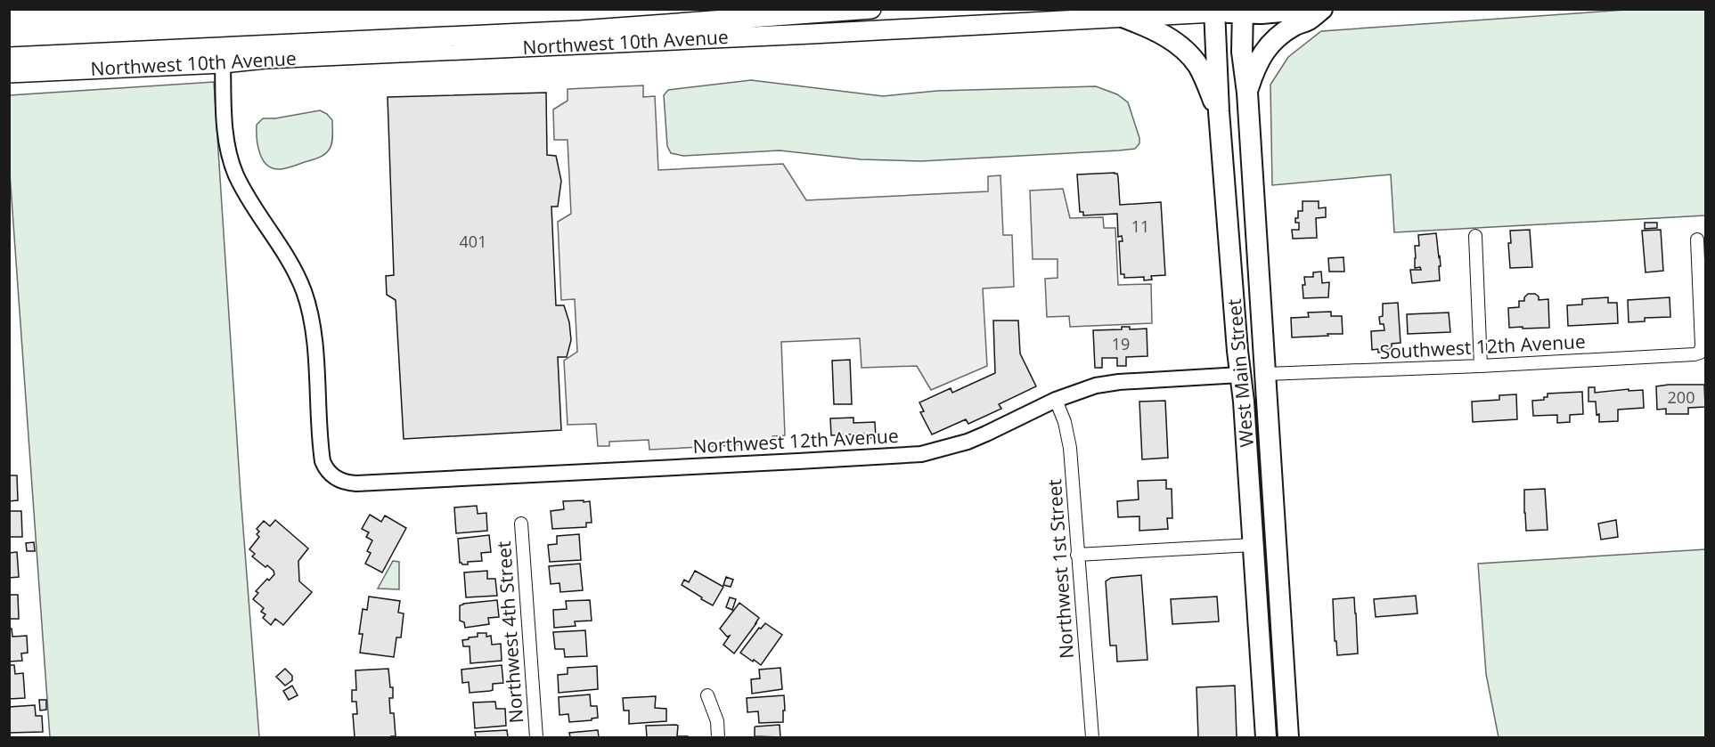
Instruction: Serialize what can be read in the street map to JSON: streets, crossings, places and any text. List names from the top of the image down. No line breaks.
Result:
{"streets":{"highway":["Northwest 10th Avenue","West Main Street"],"street":["Southwest 12th Avenue","Northwest 12th Avenue","Northwest 1st Street","Northwest 4th Street"]},"crossings":[["Northwest 10th Avenue","West Main Street"],["Northwest 10th Avenue","Northwest 12th Avenue"],["Southwest 12th Avenue","West Main Street"],["West Main Street","Northwest 12th Avenue"],["Northwest 12th Avenue","Northwest 1st Street"]],"house_numbers":["11","401","19","200"]}
